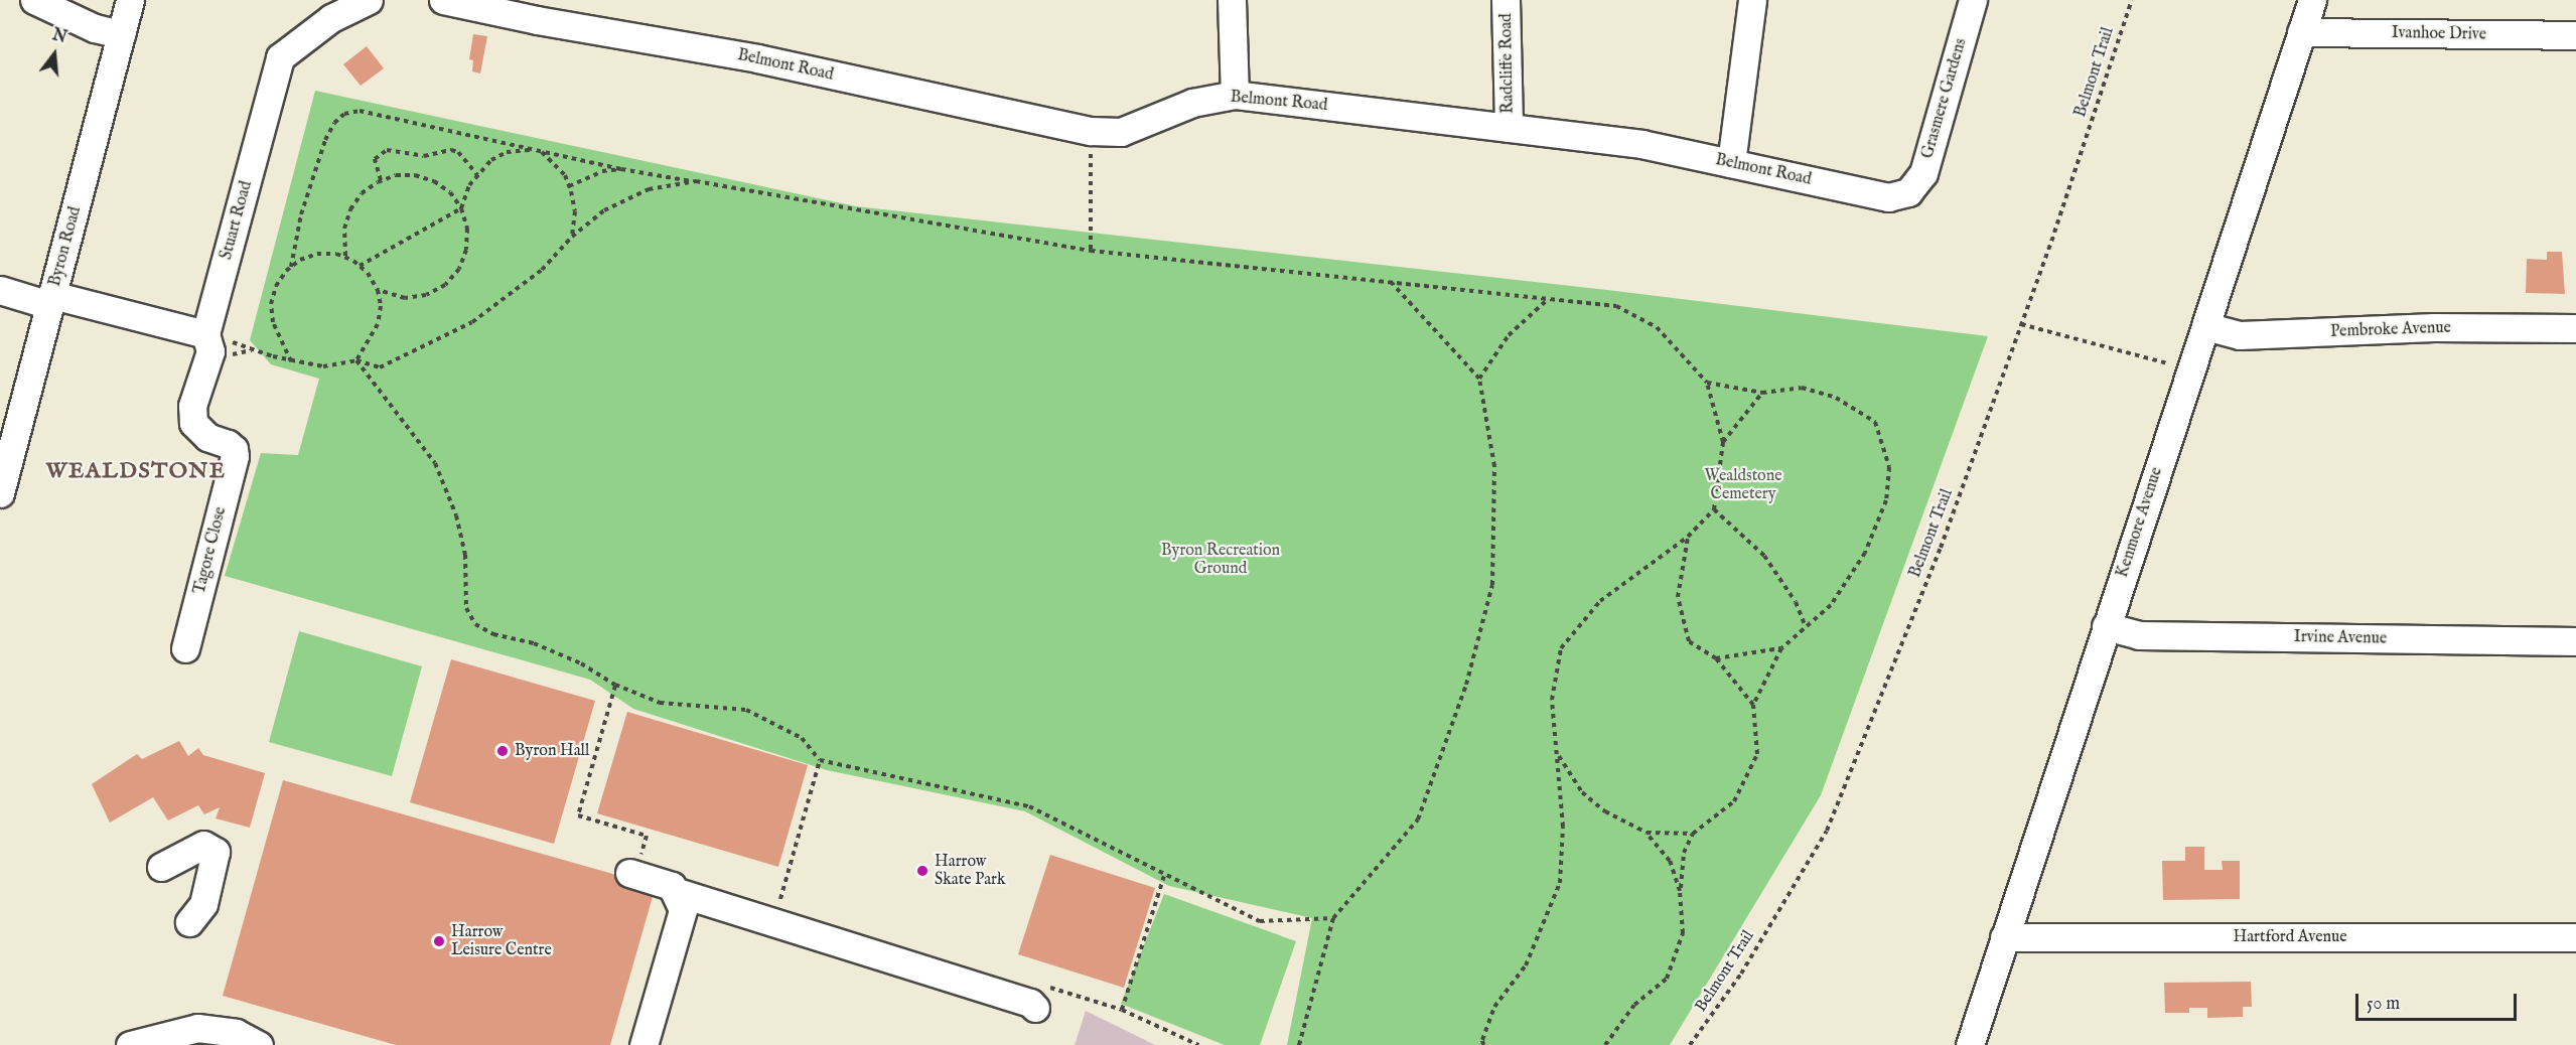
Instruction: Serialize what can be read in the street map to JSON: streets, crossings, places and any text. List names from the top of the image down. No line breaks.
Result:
{"streets":{"street":["Ivanhoe Drive","Radcliffe Road","Belmont Road","Grasmere Gardens","Stuart Road","Byron Road","Pembroke Avenue","Kenmore Avenue","Tagore Close","Irvine Avenue","Hartford Avenue"],"path":["Belmont Trail"]},"crossings":[["Ivanhoe Drive","Kenmore Avenue"],["Radcliffe Road","Belmont Road"],["Belmont Road","Grasmere Gardens"],["Stuart Road","Tagore Close"],["Pembroke Avenue","Kenmore Avenue"],["Kenmore Avenue","Irvine Avenue"],["Kenmore Avenue","Hartford Avenue"]],"districts":["WEALDSTONE"],"parks":["Wealdstone Cemetery","Byron Recreation Ground"],"places":["Byron Hall","Harrow Skate Park","Harrow Leisure Centre"],"scale_bar":"50 m","north":"top"}
